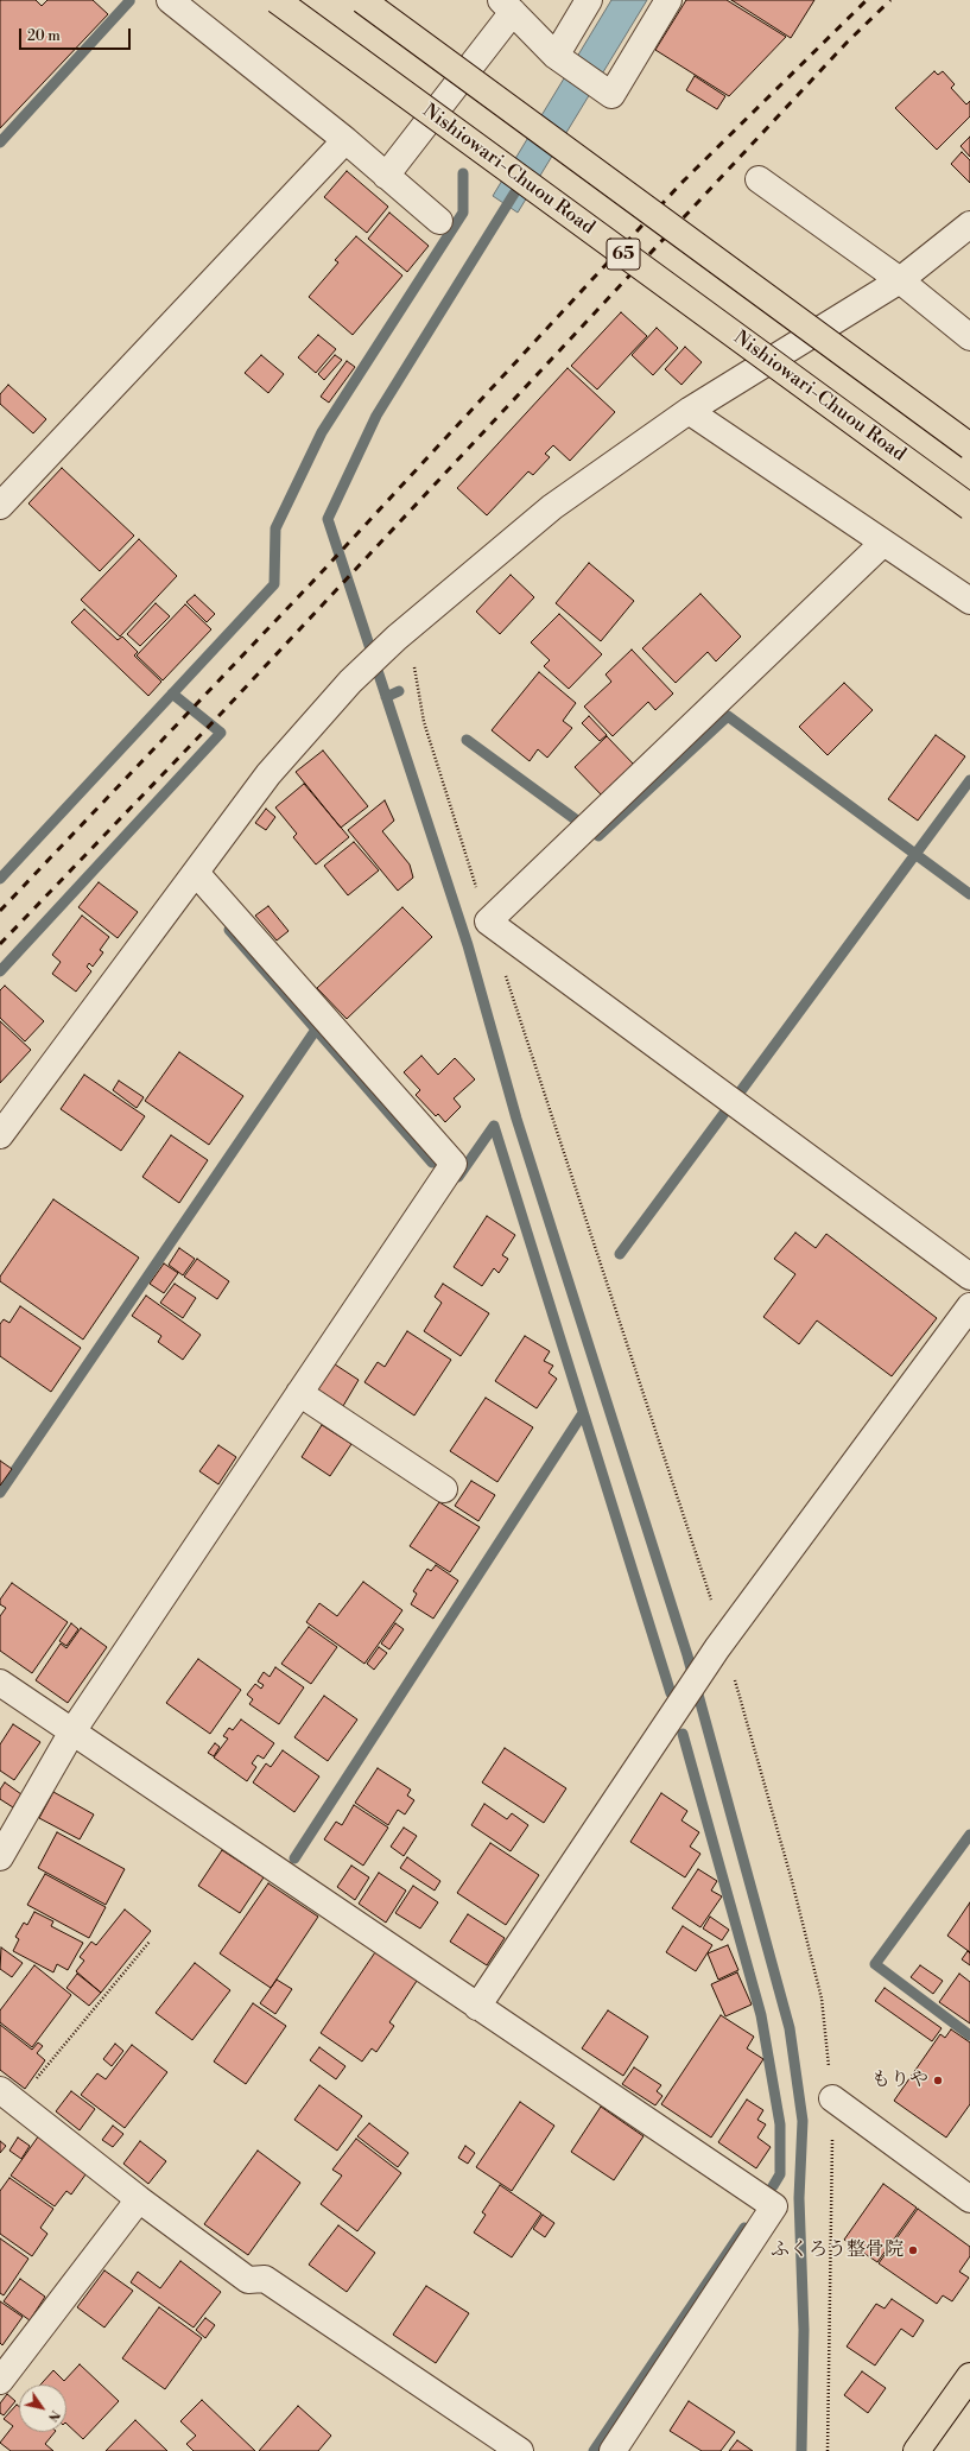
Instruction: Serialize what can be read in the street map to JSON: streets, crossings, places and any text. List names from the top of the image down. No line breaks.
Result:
{"streets":{"main road":["Nishiowari-Chuou Road","65"]},"places":["もりや","ふくろう整骨院"],"scale_bar":"20 m","north":"bottom right"}
